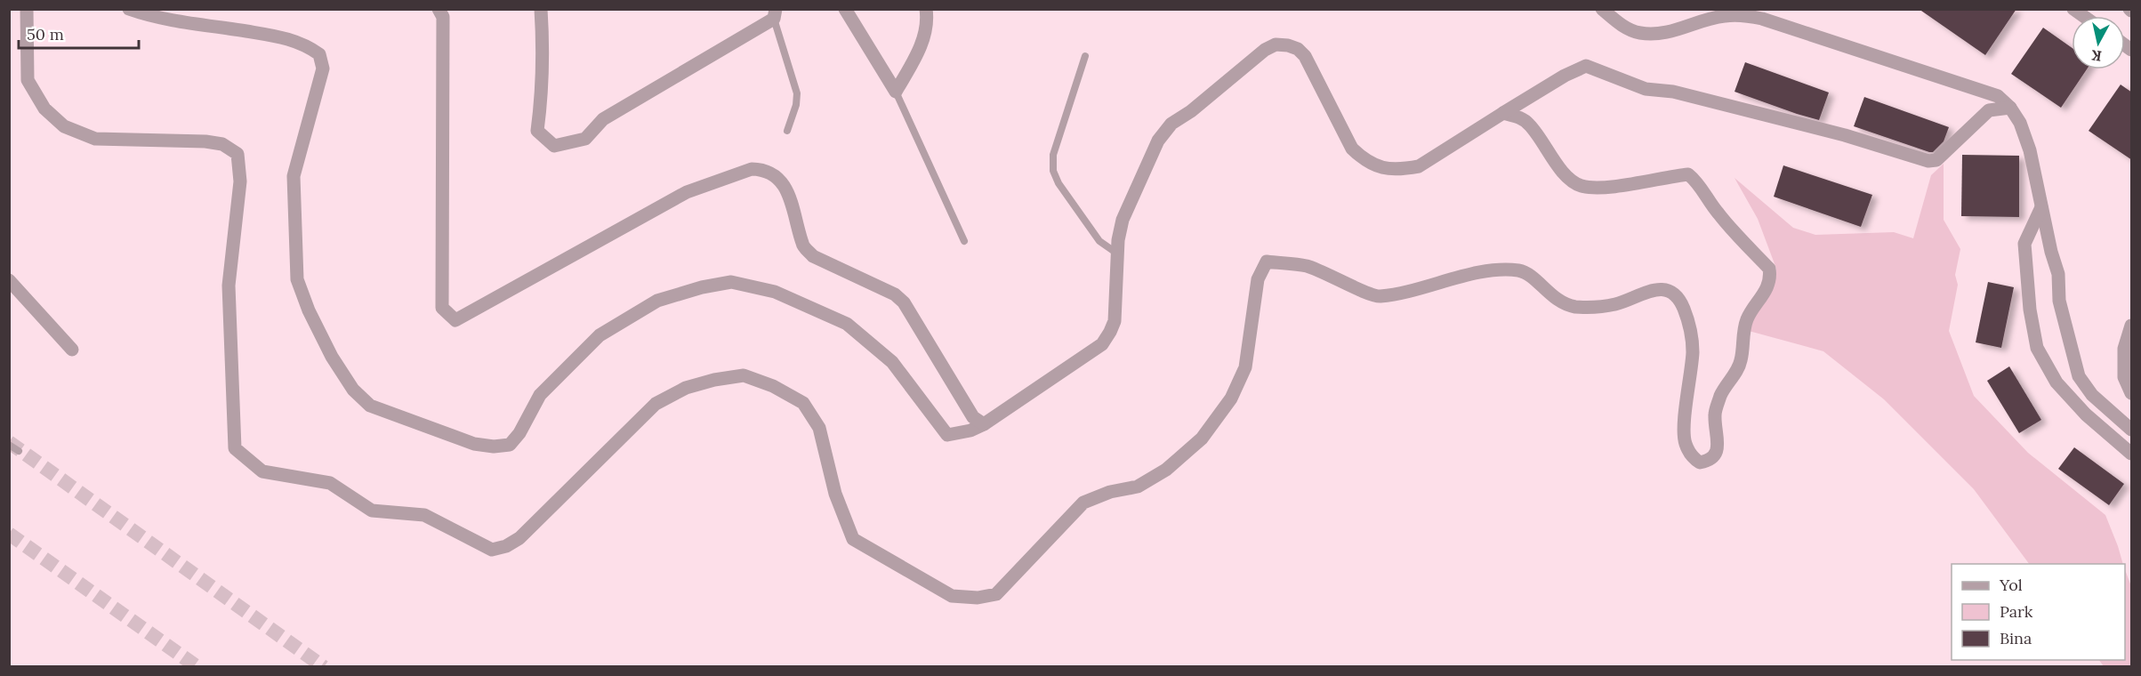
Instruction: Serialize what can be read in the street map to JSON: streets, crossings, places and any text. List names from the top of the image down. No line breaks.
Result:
{"legend":["Yol","Park","Bina"],"scale_bar":"50 m","north":"bottom"}
